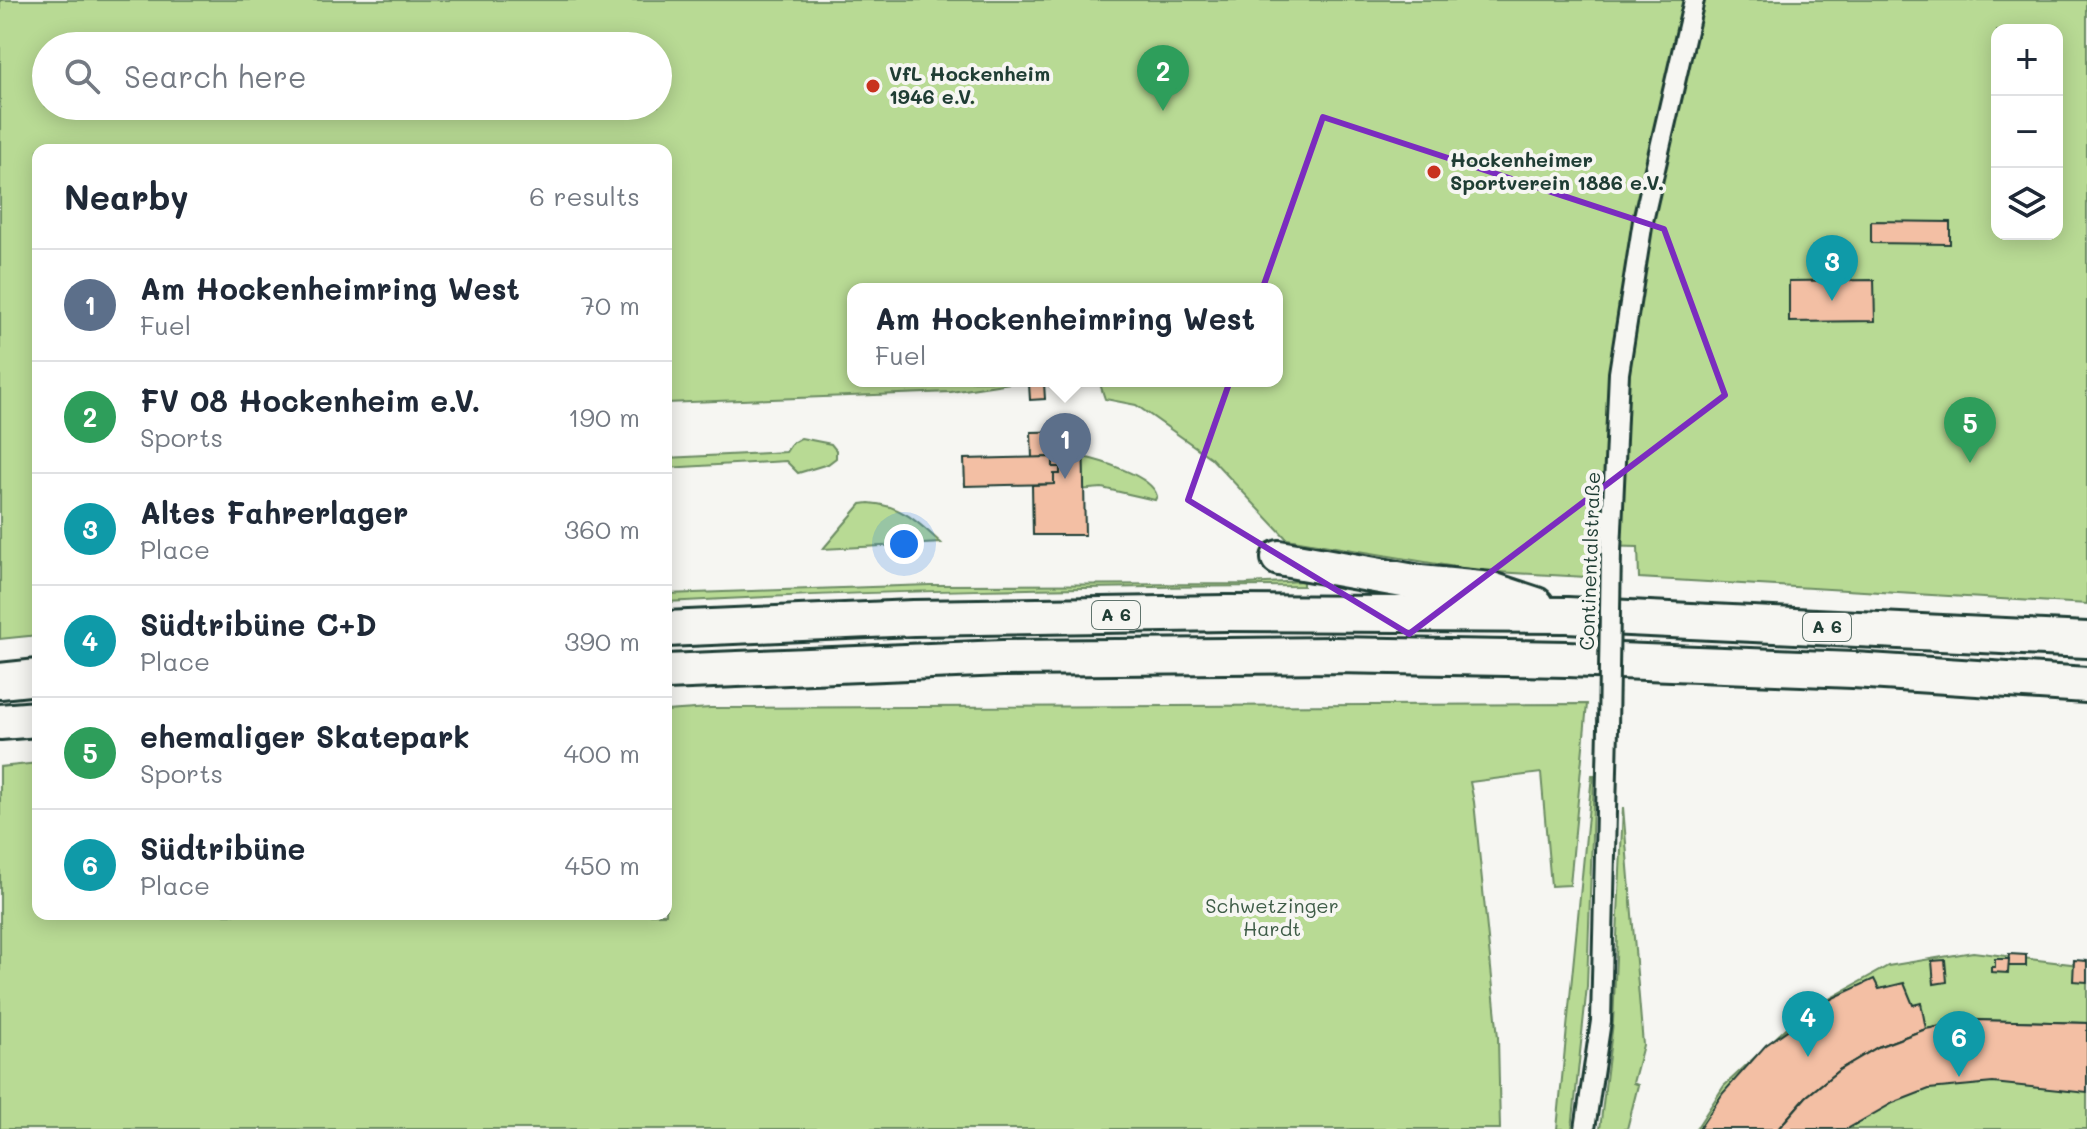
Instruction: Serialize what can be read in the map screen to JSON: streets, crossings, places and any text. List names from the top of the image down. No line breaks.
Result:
{"streets":{"highway":["A 6"],"street":["Continentalstraße"]},"parks":["Schwetzinger Hardt"],"places":["VfL Hockenheim 1946 e.V.","Hockenheimer Sportverein 1886 e.V."],"page":{"map_buttons":["+","−"],"search":"Search here","pins":["2","3","5","1","4","6"],"heading":["Nearby","6 results"],"list":[{"mark":"1","name":"Am Hockenheimring West","note":"Fuel","value":"70 m"},{"mark":"2","name":"FV 08 Hockenheim e.V.","note":"Sports","value":"190 m"},{"mark":"3","name":"Altes Fahrerlager","note":"Place","value":"360 m"},{"mark":"4","name":"Südtribüne C+D","note":"Place","value":"390 m"},{"mark":"5","name":"ehemaliger Skatepark","note":"Sports","value":"400 m"},{"mark":"6","name":"Südtribüne","note":"Place","value":"450 m"}],"popup":["Am Hockenheimring West","Fuel"]}}
